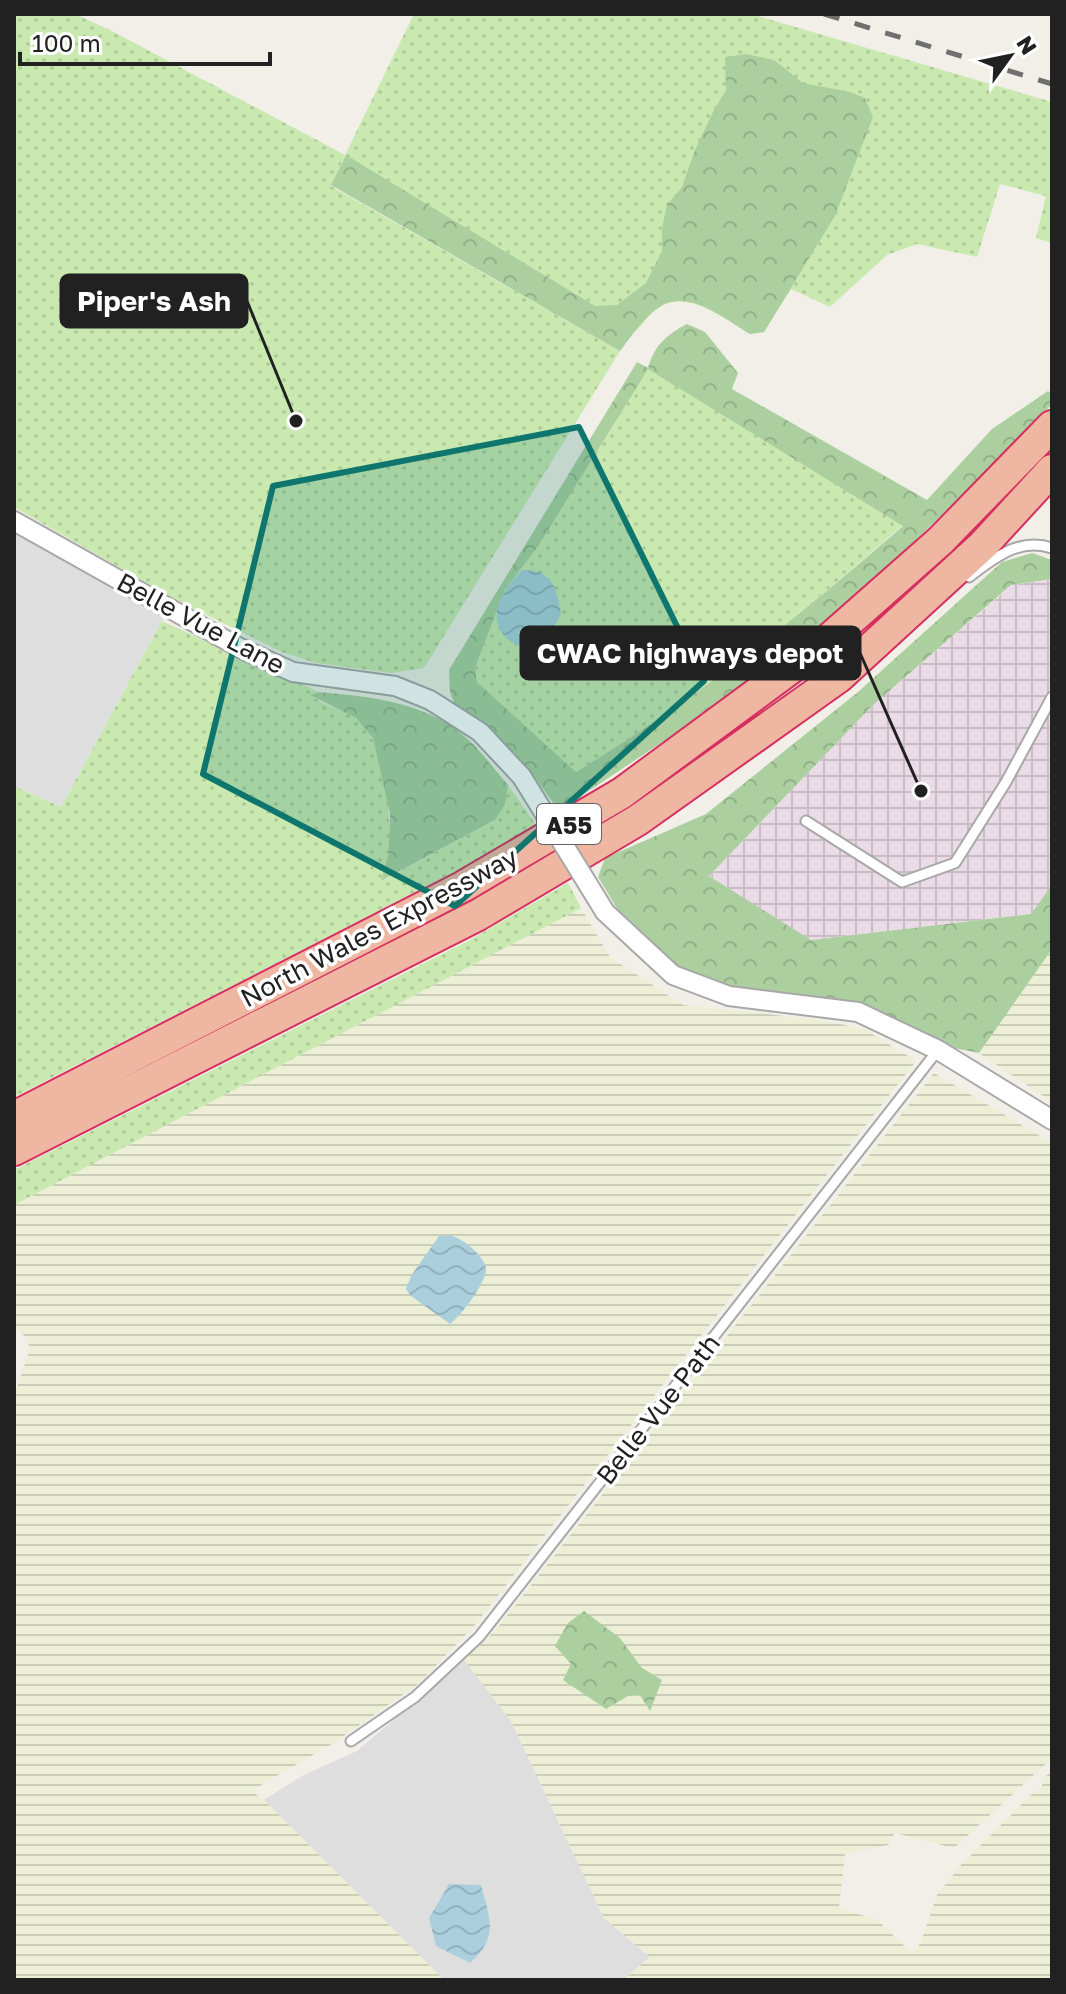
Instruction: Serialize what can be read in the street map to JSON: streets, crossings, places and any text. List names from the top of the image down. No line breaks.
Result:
{"streets":{"highway":["A55","North Wales Expressway"],"street":["Belle Vue Lane"],"lane":["Belle Vue Path"]},"crossings":[["Belle Vue Lane","Belle Vue Path"]],"places":["Piper's Ash","CWAC highways depot"],"scale_bar":"100 m","north":"top right"}
